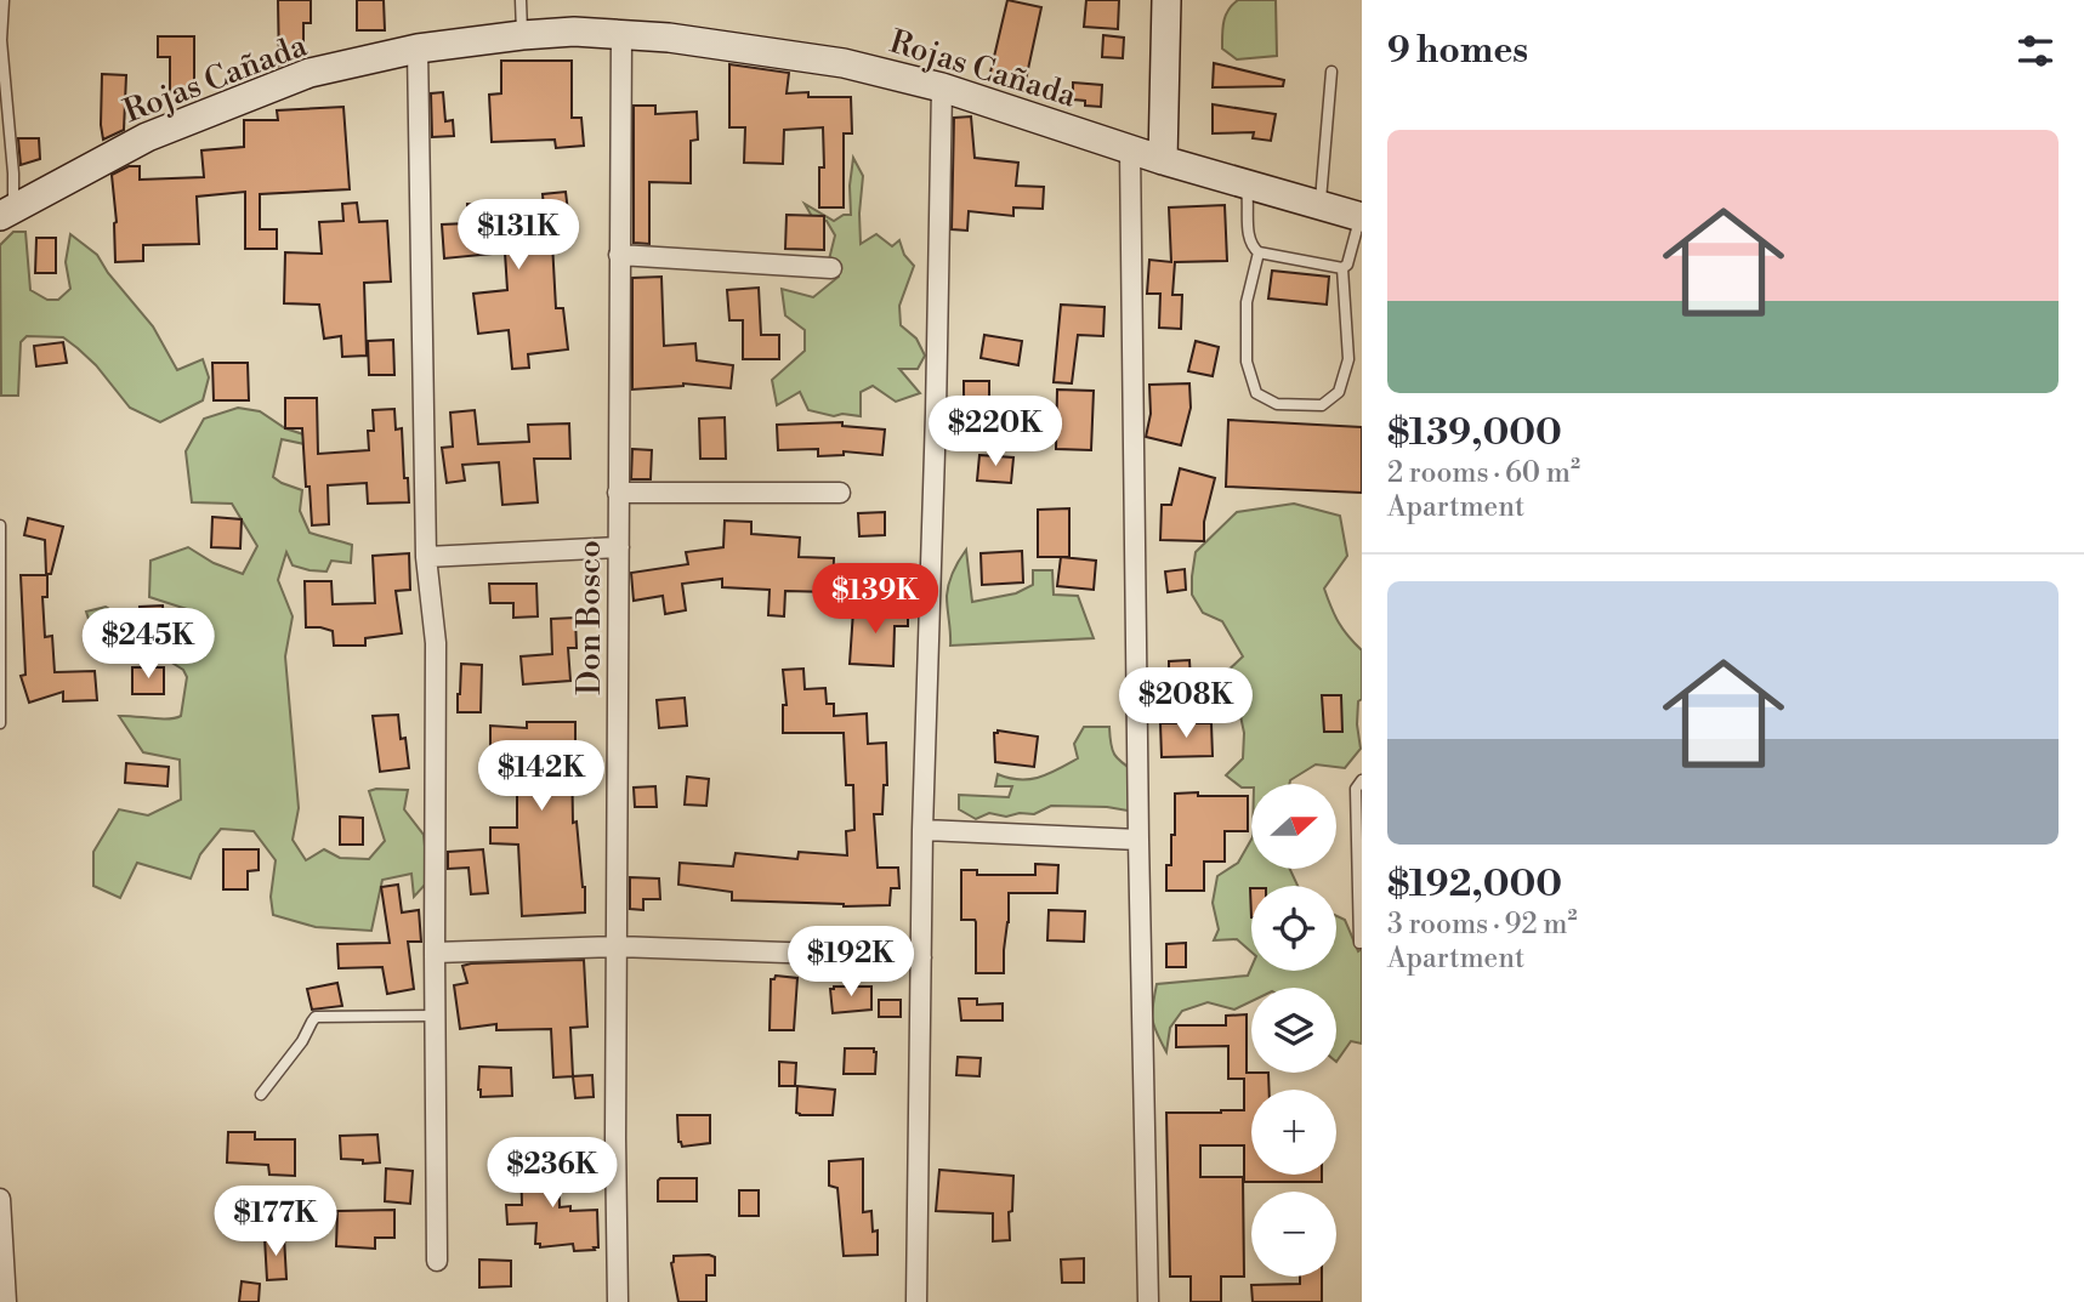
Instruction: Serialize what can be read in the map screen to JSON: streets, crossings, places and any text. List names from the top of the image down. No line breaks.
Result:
{"streets":{"main road":["Rojas Cañada"],"street":["Don Bosco"]},"crossings":[["Rojas Cañada","Don Bosco"]],"north":"right","page":{"heading":"9 homes","list":[{"name":"$139,000","note":"2 rooms · 60 m² · Apartment"},{"name":"$192,000","note":"3 rooms · 92 m² · Apartment"}],"price":["$131K","$220K","$139K","$245K","$208K","$142K","$192K","$236K","$177K"],"map_buttons":["+","−"]}}
